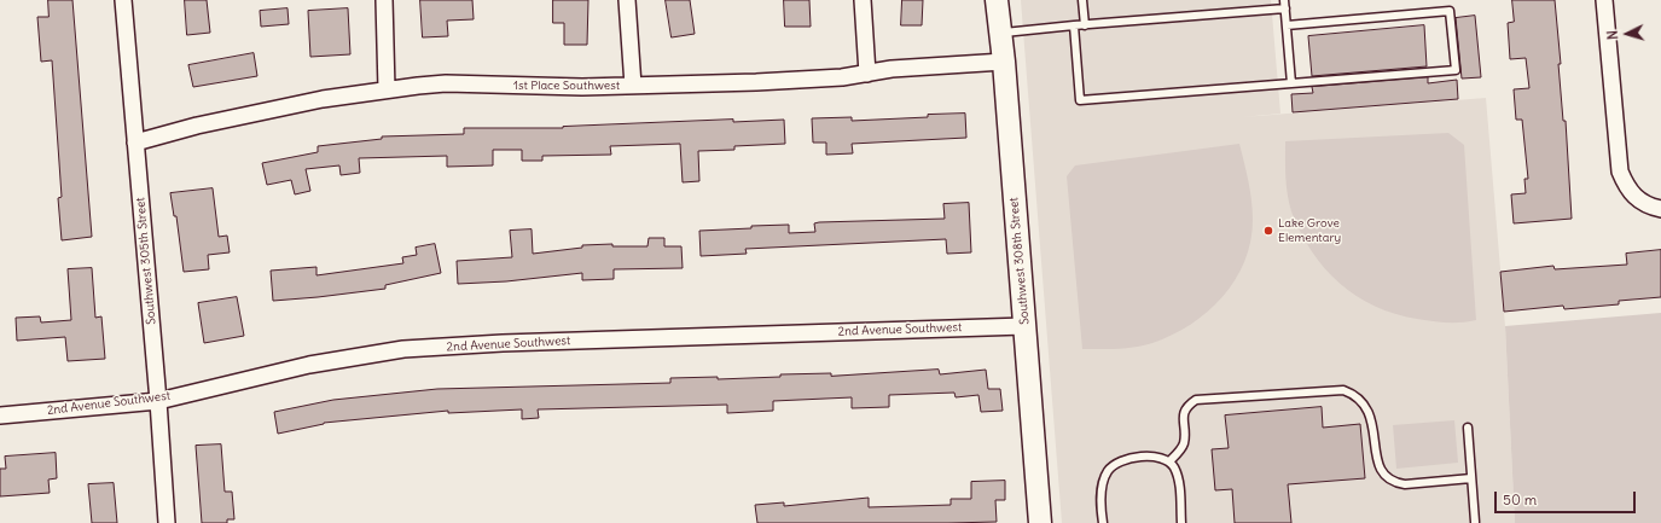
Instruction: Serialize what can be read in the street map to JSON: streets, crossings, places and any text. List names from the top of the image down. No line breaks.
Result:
{"streets":{"street":["1st Place Southwest","Southwest 305th Street","Southwest 308th Street","2nd Avenue Southwest"]},"crossings":[["1st Place Southwest","Southwest 305th Street"],["1st Place Southwest","Southwest 308th Street"],["Southwest 305th Street","2nd Avenue Southwest"],["Southwest 308th Street","2nd Avenue Southwest"]],"places":["Lake Grove Elementary"],"scale_bar":"50 m","north":"left"}
